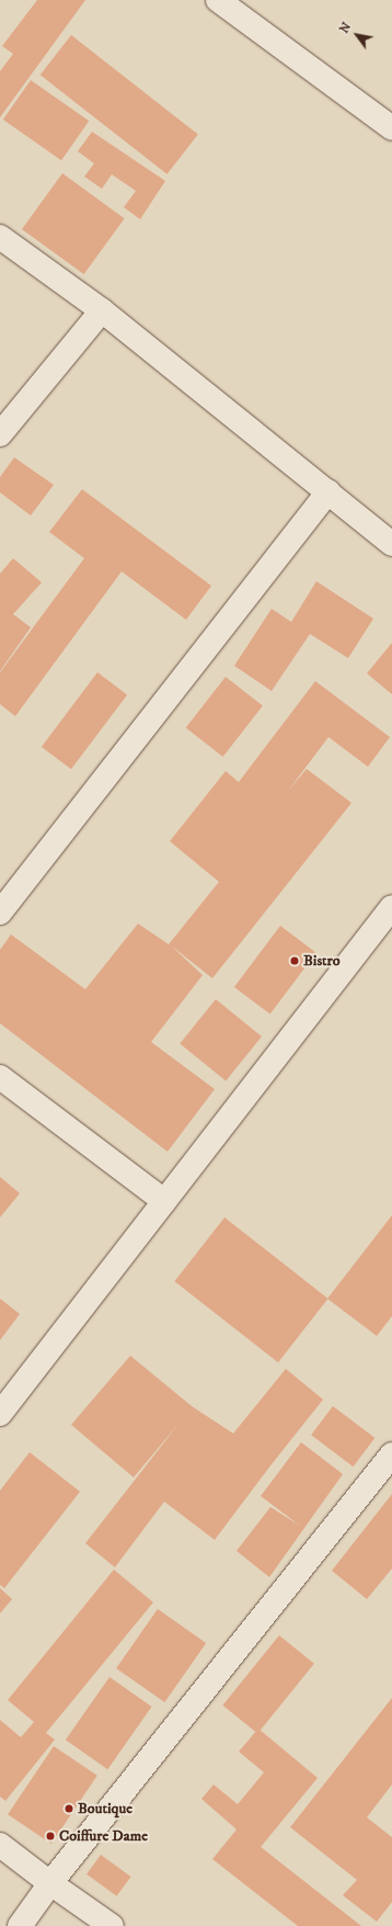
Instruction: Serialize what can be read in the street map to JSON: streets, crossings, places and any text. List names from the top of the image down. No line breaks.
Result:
{"places":["Bistro","Boutique","Coiffure Dame"],"north":"top left"}
